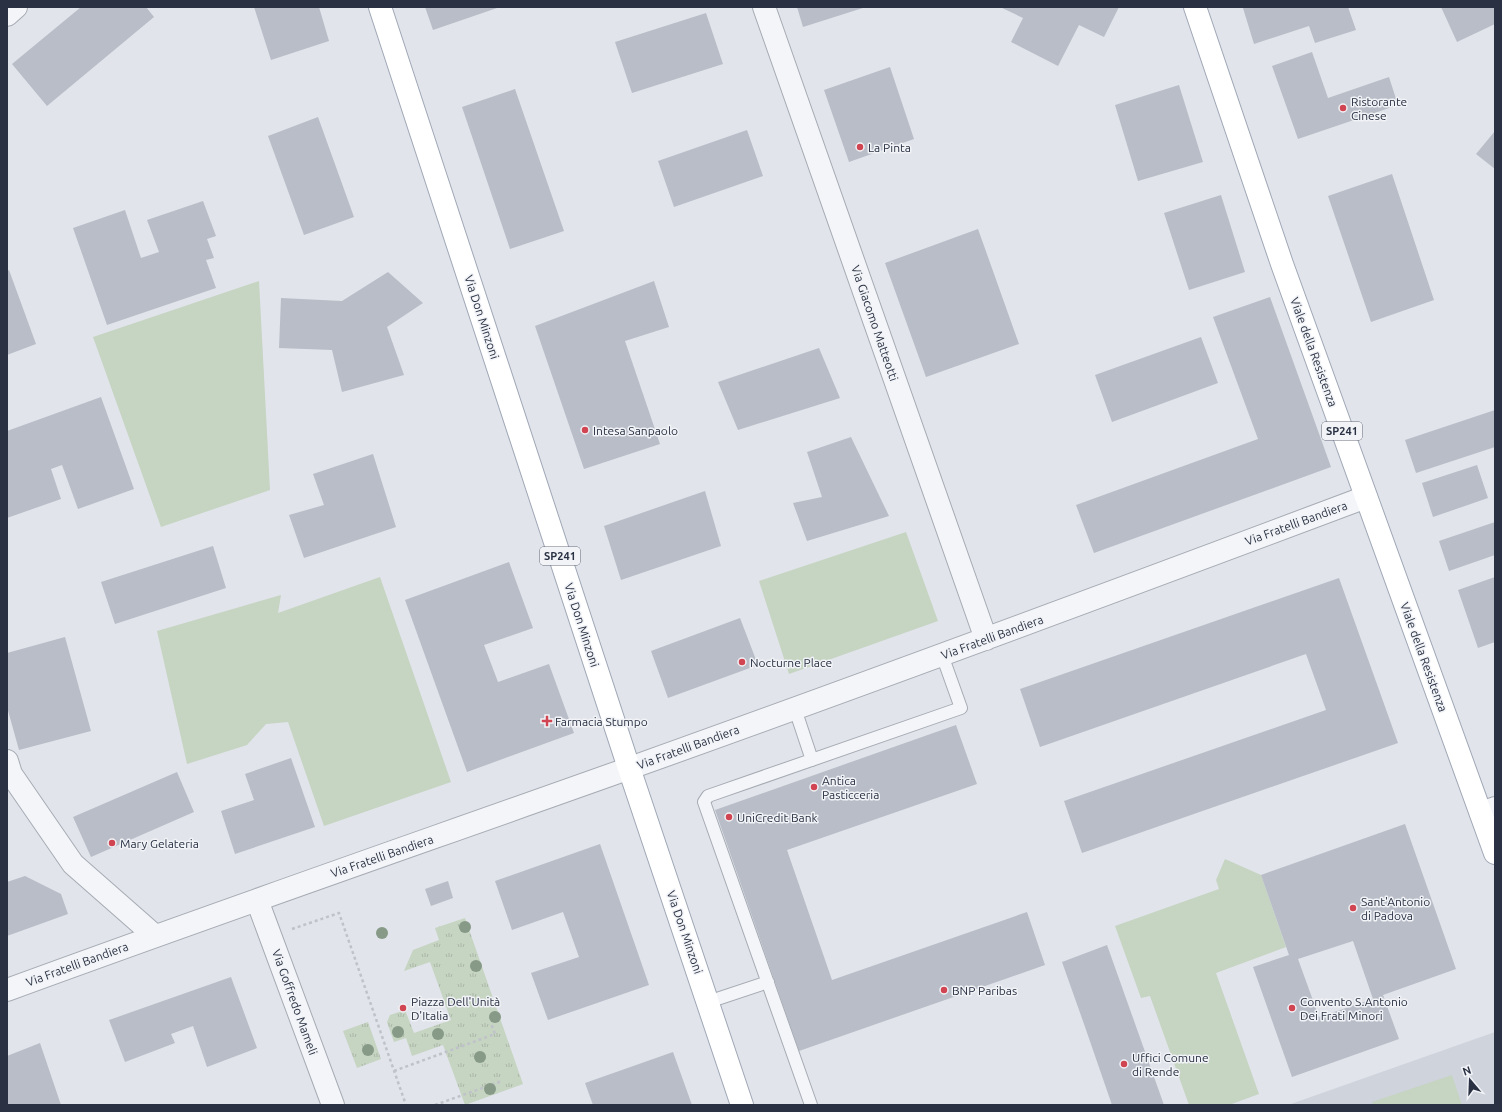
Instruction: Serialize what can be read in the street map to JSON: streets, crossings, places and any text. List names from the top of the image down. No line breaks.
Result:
{"streets":{"main road":["Via Don Minzoni","Viale della Resistenza","SP241"],"street":["Via Giacomo Matteotti","Via Fratelli Bandiera","Via Goffredo Mameli"]},"crossings":[["Via Don Minzoni","Via Fratelli Bandiera"],["Via Giacomo Matteotti","Via Fratelli Bandiera"],["Viale della Resistenza","Via Fratelli Bandiera"],["Via Fratelli Bandiera","Via Goffredo Mameli"]],"places":{"other":["Ristorante Cinese","La Pinta","Intesa Sanpaolo","Nocturne Place","Antica Pasticceria","UniCredit Bank","Mary Gelateria","Sant'Antonio di Padova","BNP Paribas","Piazza Dell'Unità D'Italia","Convento S.Antonio Dei Frati Minori","Uffici Comune di Rende"],"health":["Farmacia Stumpo"]},"north":"top"}
